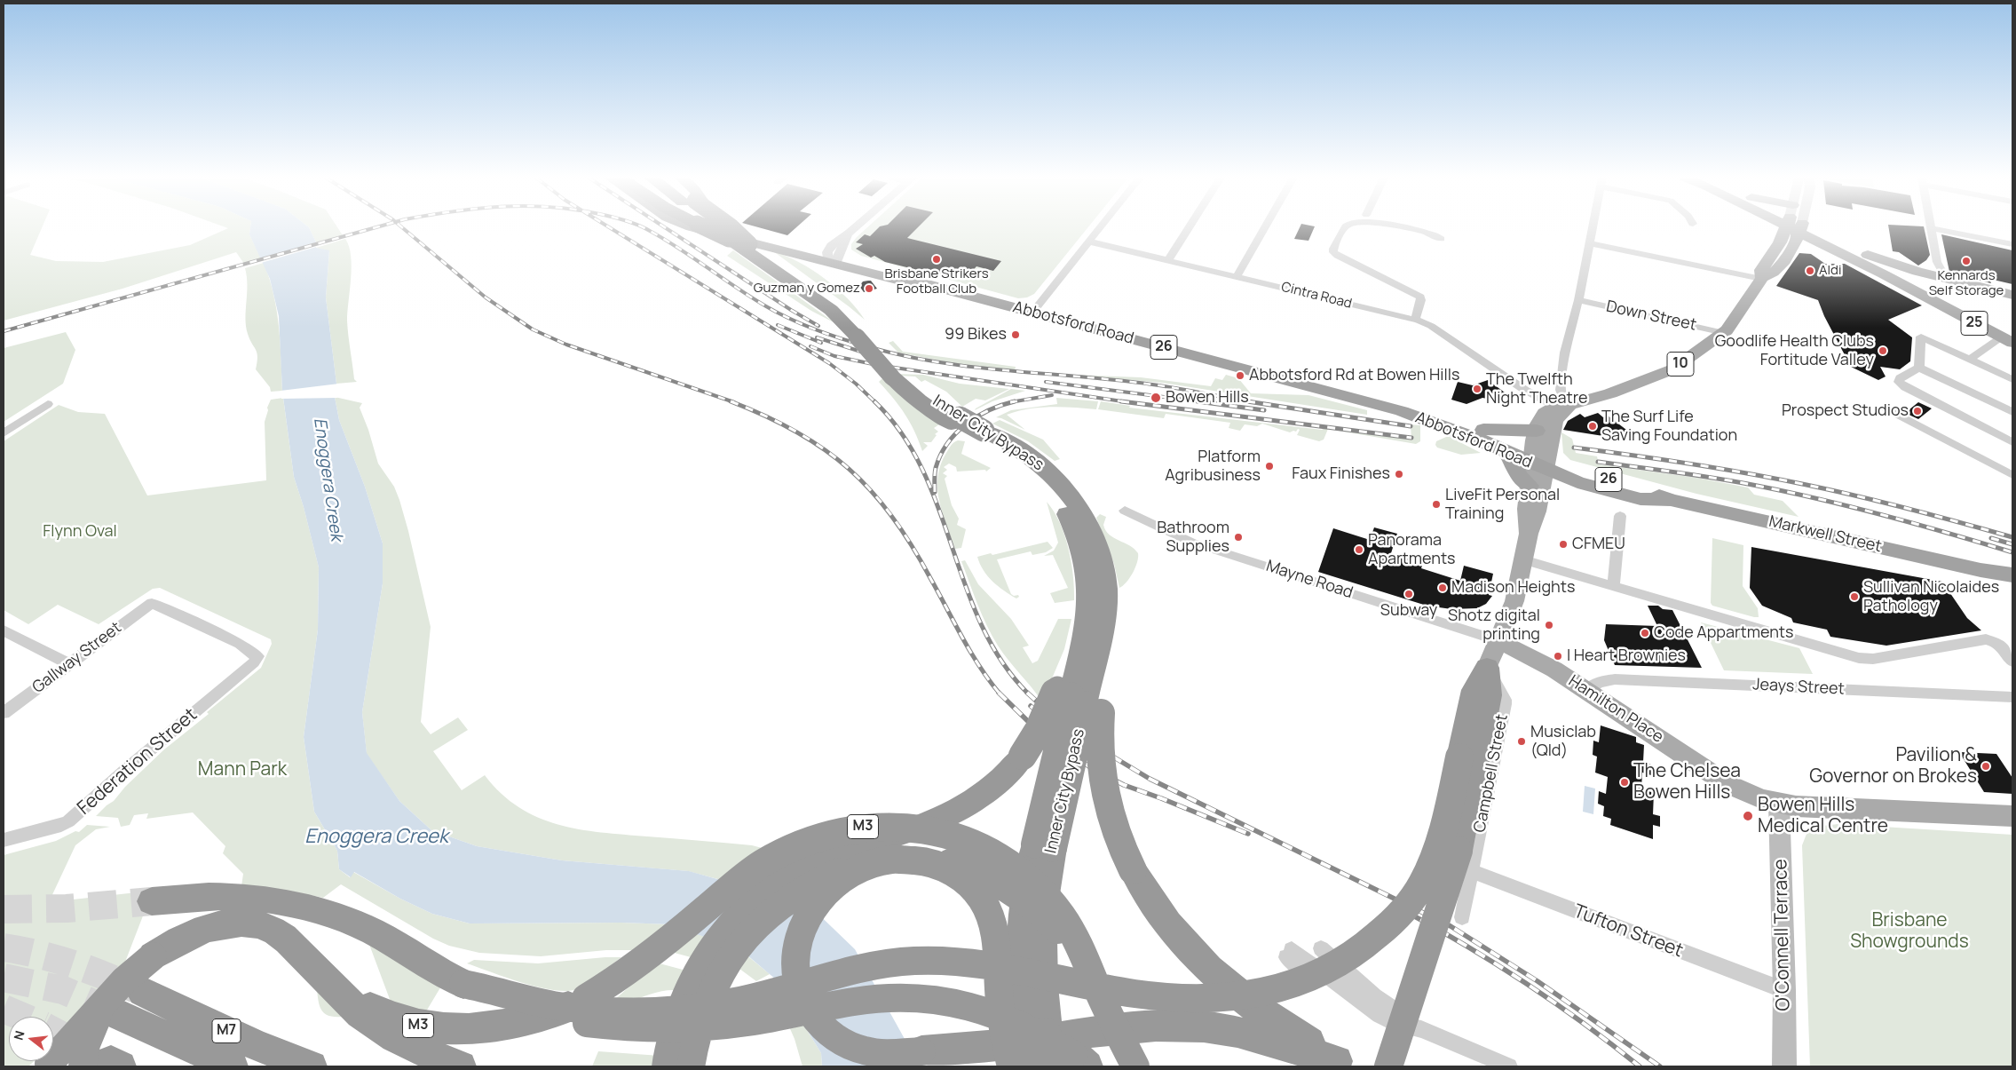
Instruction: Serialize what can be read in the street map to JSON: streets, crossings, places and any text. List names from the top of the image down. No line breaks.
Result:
{"streets":{"highway":["Abbotsford Road","26","Inner City Bypass","Markwell Street","M3","M7"],"main road":["25","10","Hamilton Place","O'Connell Terrace"],"street":["Cintra Road","Down Street","Mayne Road","Gallway Street","Jeays Street","Federation Street","Campbell Street","Tufton Street"]},"crossings":[["Cintra Road","10"],["Down Street","10"],["Abbotsford Road","Inner City Bypass"],["Abbotsford Road","Markwell Street"],["Mayne Road","Hamilton Place"],["Gallway Street","Federation Street"],["Jeays Street","Hamilton Place"],["Hamilton Place","O'Connell Terrace"],["Campbell Street","Tufton Street"],["M3","M7"],["Tufton Street","O'Connell Terrace"]],"water":["Enoggera Creek"],"parks":["Flynn Oval","Mann Park","Brisbane Showgrounds"],"places":["Brisbane Strikers Football Club","Kennards Self Storage","Aldi","Guzman y Gomez","99 Bikes","Goodlife Health Clubs Fortitude Valley","Abbotsford Rd at Bowen Hills","The Twelfth Night Theatre","Bowen Hills","Prospect Studios","The Surf Life Saving Foundation","Platform Agribusiness","Faux Finishes","LiveFit Personal Training","Bathroom Supplies","CFMEU","Panorama Apartments","Madison Heights","Subway","Sullivan Nicolaides Pathology","Shotz digital printing","Code Appartments","I Heart Brownies","Musiclab (Qld)","Pavilion & Governor on Brokes","The Chelsea Bowen Hills","Bowen Hills Medical Centre"],"north":"left"}
